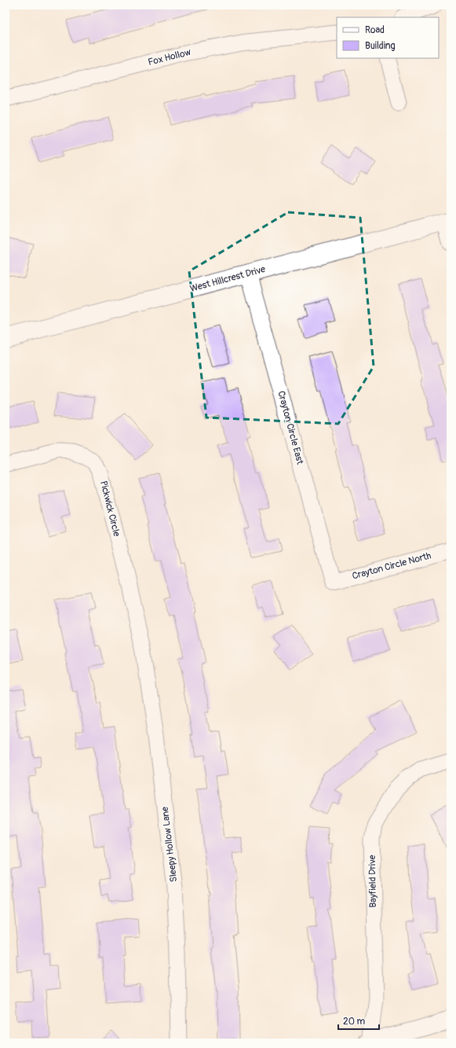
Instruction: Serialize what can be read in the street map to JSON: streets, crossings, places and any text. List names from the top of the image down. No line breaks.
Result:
{"streets":{"street":["Fox Hollow","West Hillcrest Drive","Crayton Circle East","Pickwick Circle","Crayton Circle North","Sleepy Hollow Lane","Bayfield Drive"]},"crossings":[["West Hillcrest Drive","Crayton Circle East"],["Crayton Circle East","Crayton Circle North"],["Pickwick Circle","Sleepy Hollow Lane"]],"legend":["Road","Building"],"scale_bar":"20 m"}
